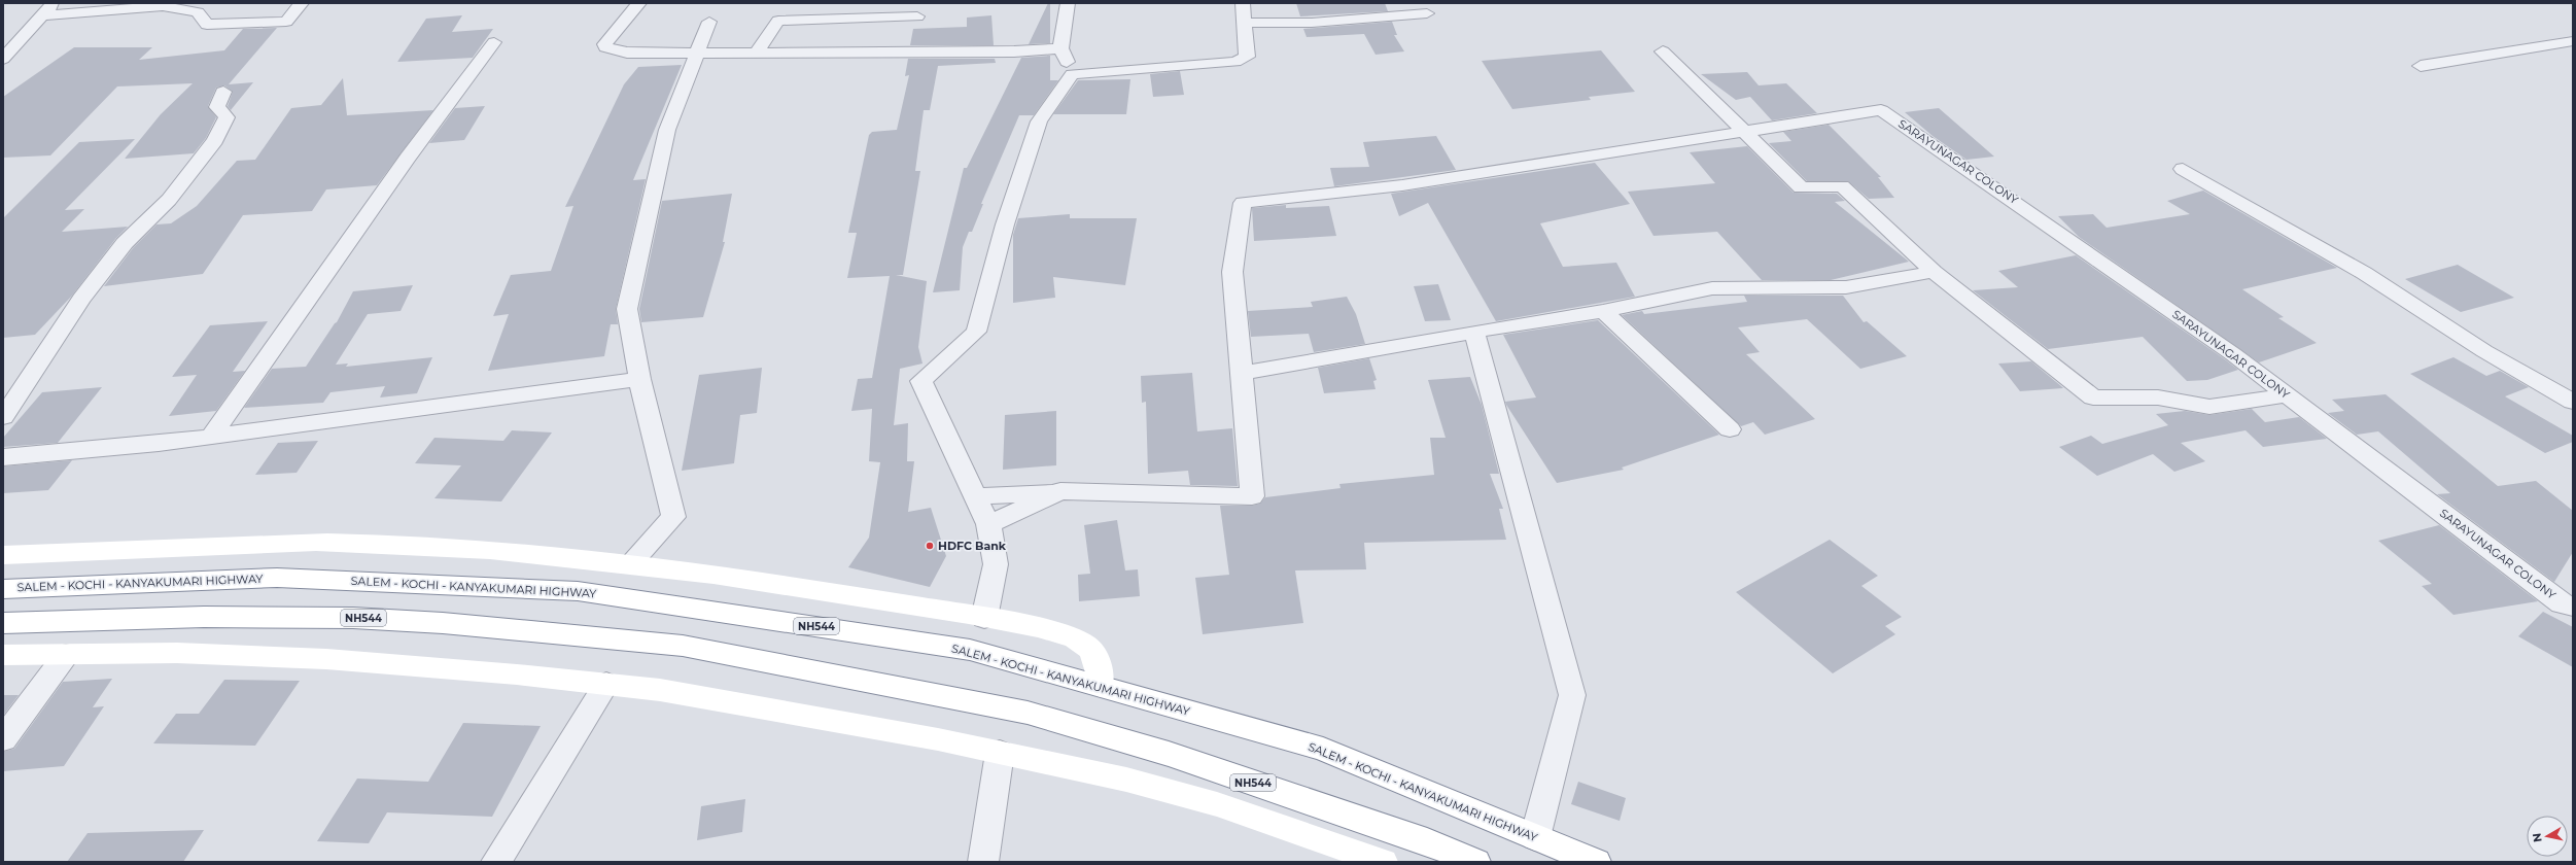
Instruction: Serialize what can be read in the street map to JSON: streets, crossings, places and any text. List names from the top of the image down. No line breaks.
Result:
{"streets":{"main road":["SALEM - KOCHI - KANYAKUMARI HIGHWAY","NH544"],"street":["SARAYUNAGAR COLONY"]},"places":["HDFC Bank"],"north":"left"}
